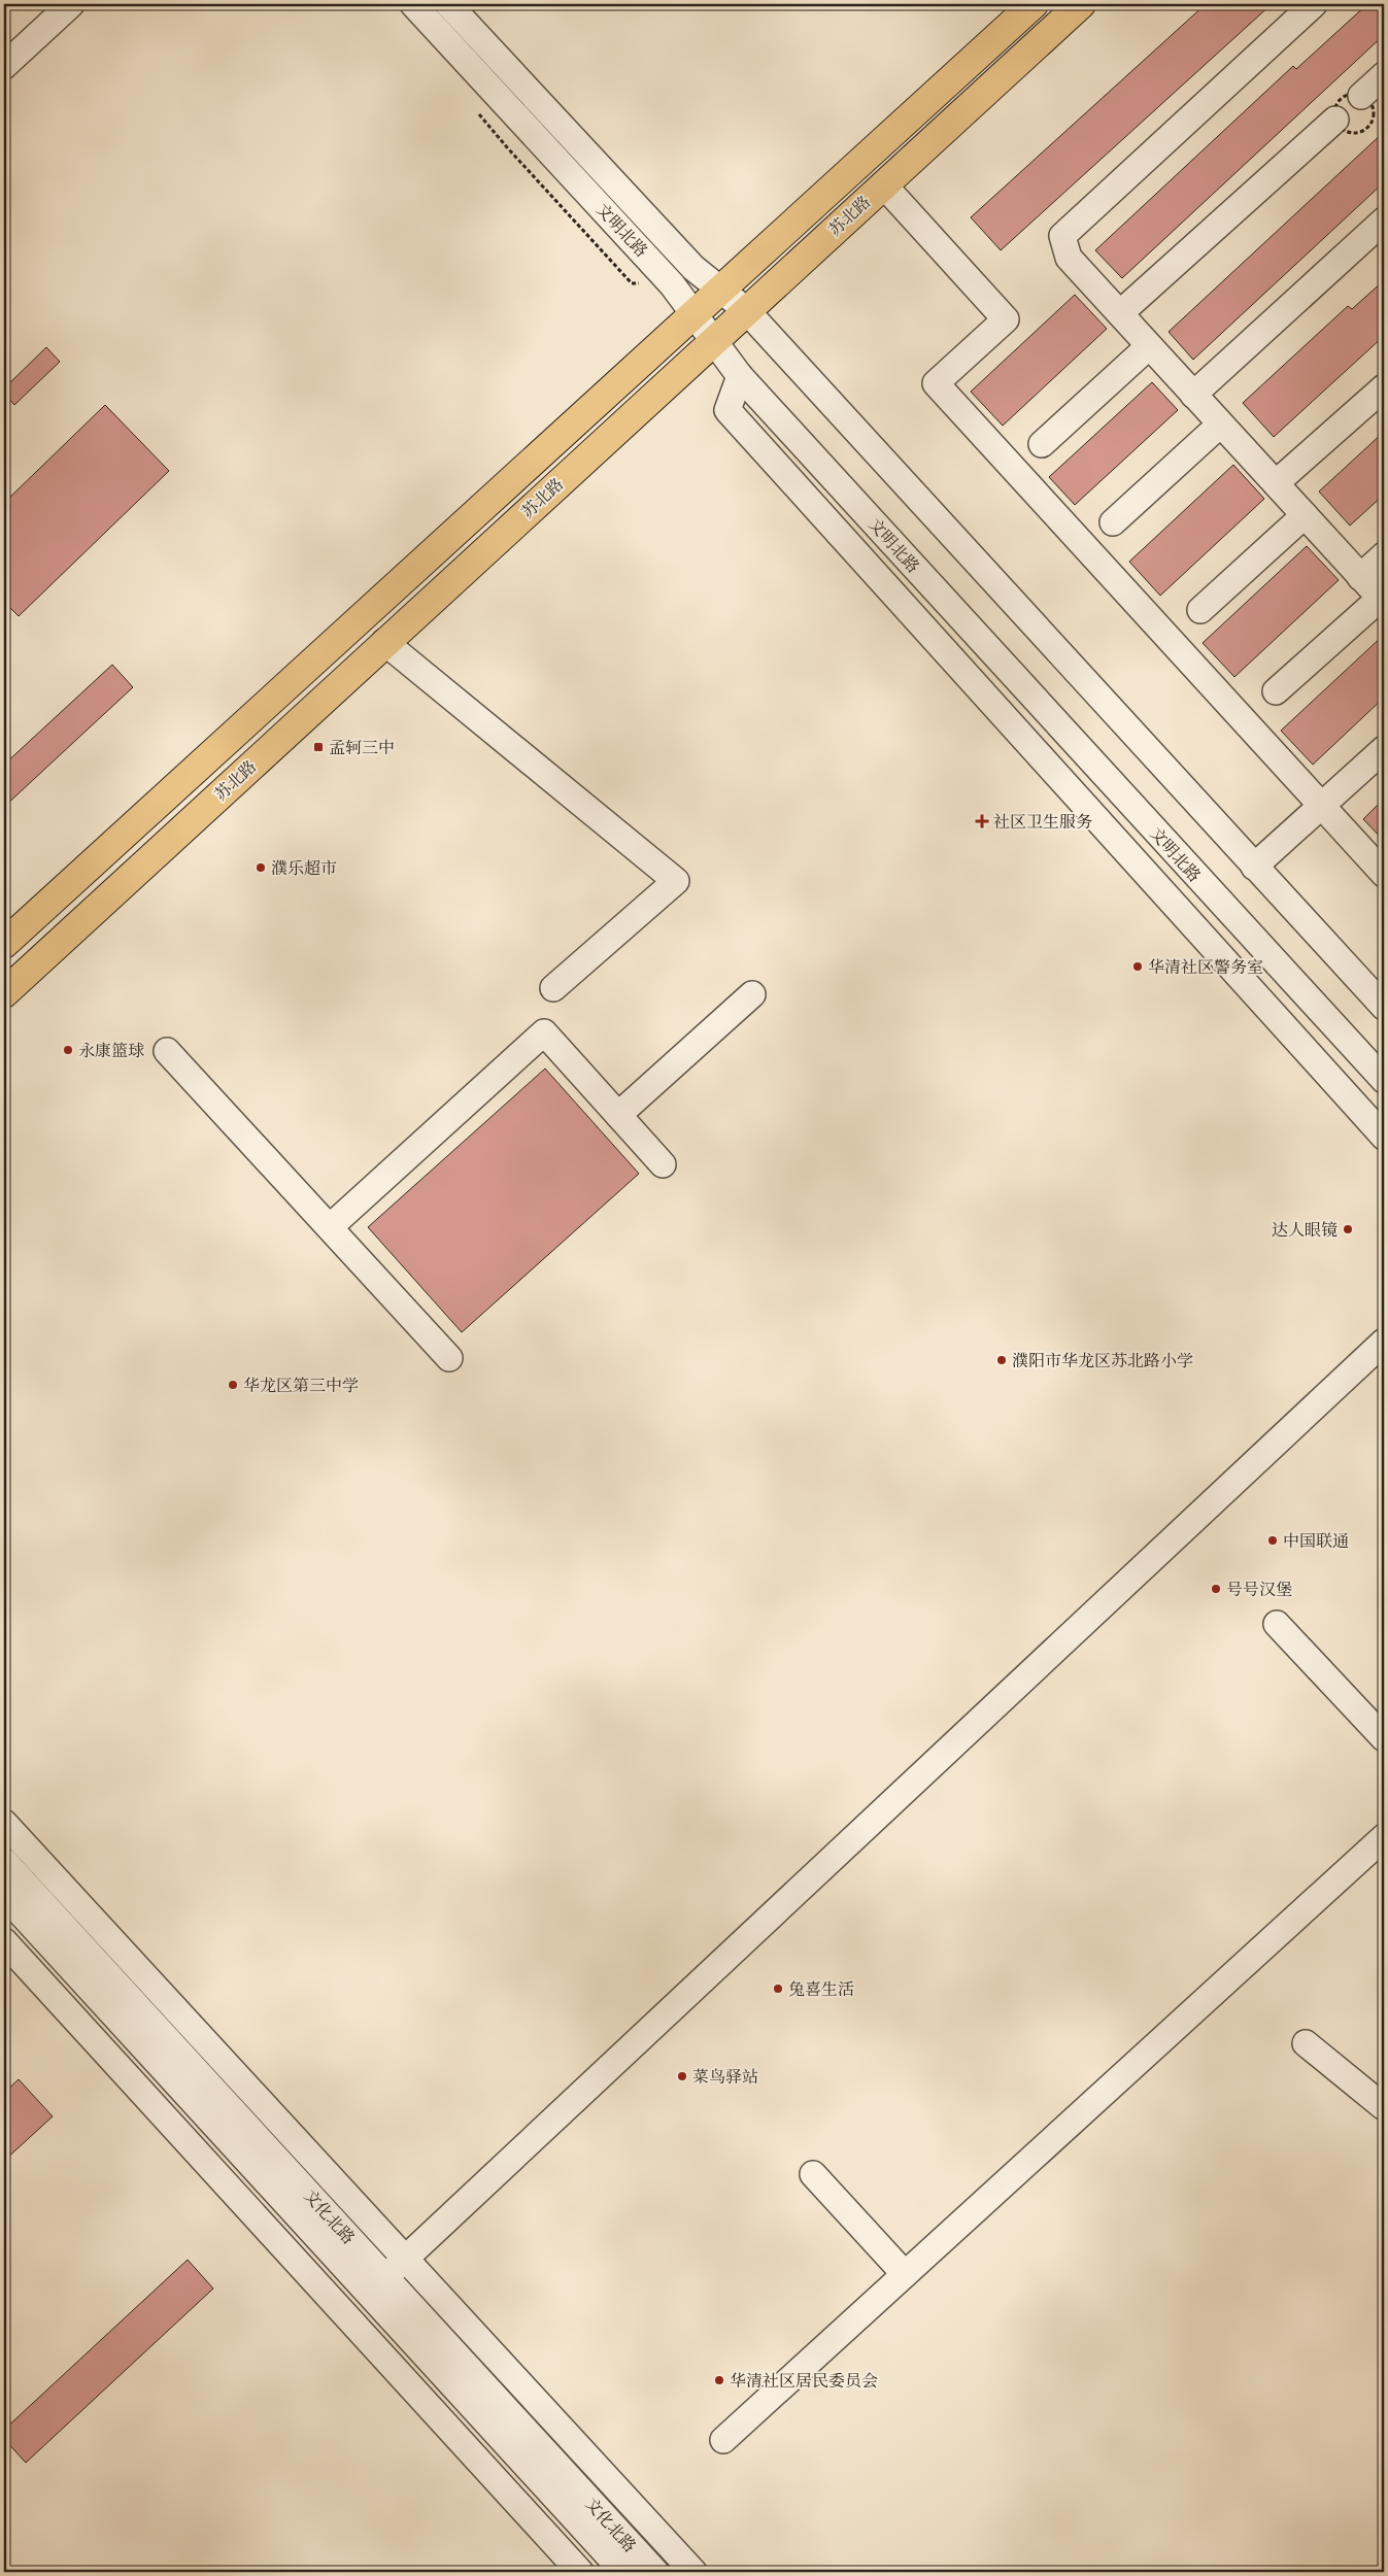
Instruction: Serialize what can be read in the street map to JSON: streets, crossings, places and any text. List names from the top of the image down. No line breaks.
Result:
{"streets":{"main road":["苏北路"],"street":["文明北路","文化北路"]},"crossings":[["苏北路","文明北路"]],"places":{"transit":["孟轲三中"],"health":["社区卫生服务"],"other":["濮乐超市","华清社区警务室","永康篮球","达人眼镜","濮阳市华龙区苏北路小学","华龙区第三中学","中国联通","号号汉堡","兔喜生活","菜鸟驿站","华清社区居民委员会"]}}
